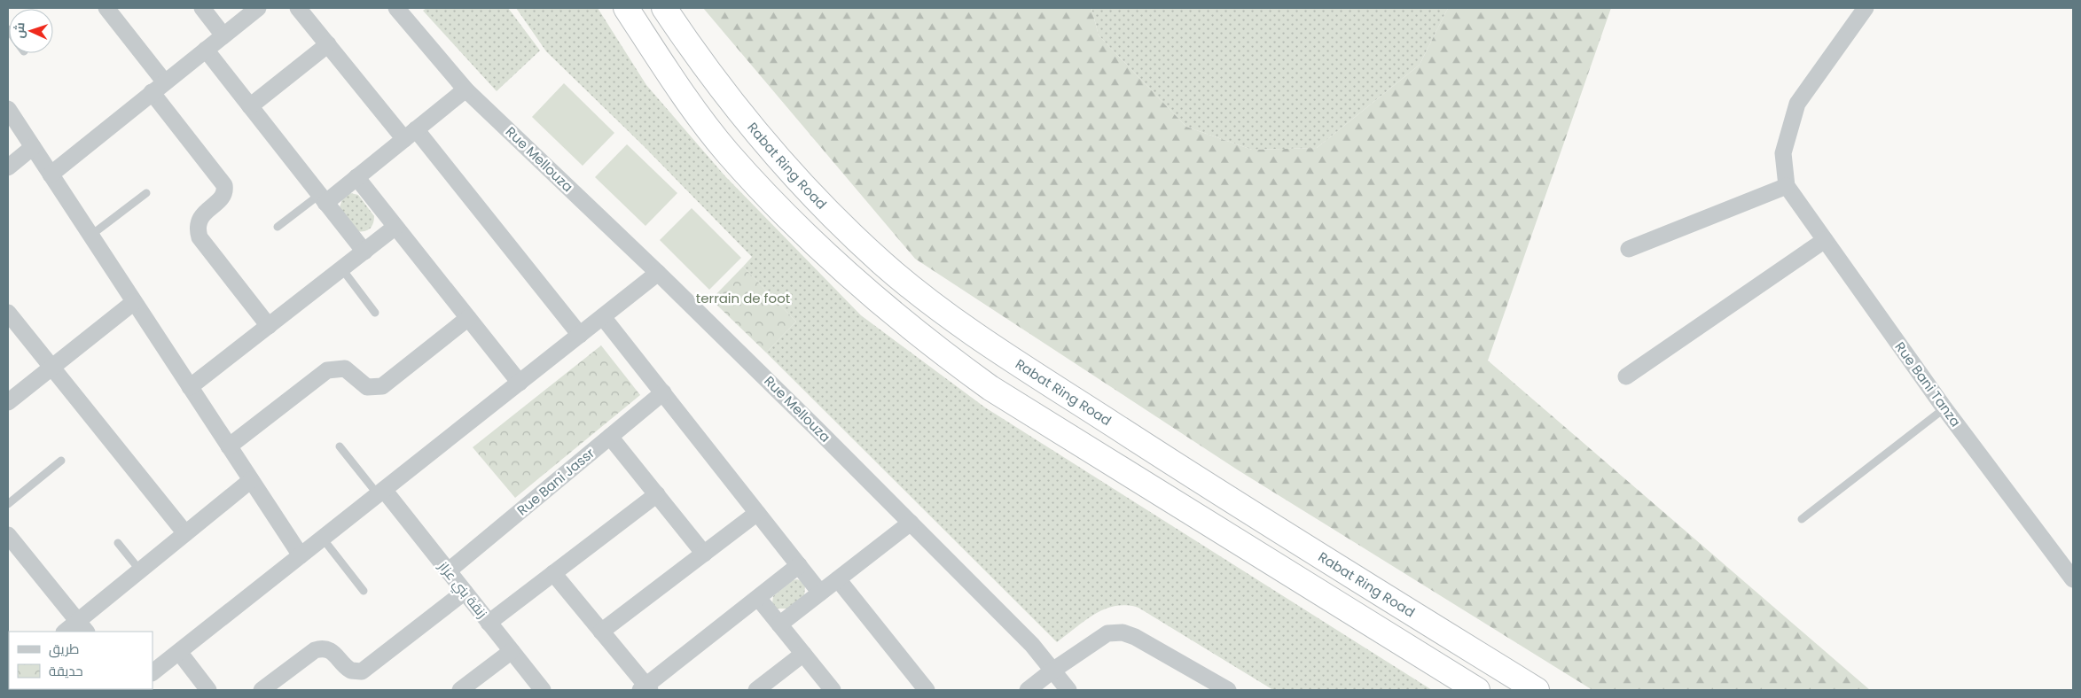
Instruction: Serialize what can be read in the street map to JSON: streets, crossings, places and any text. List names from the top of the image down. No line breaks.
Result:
{"streets":{"highway":["Rabat Ring Road"],"street":["Rue Mellouza","Rue Bani Tanza","Rue Bani Jassr","زنقة بني عزاز"]},"crossings":[["Rue Bani Jassr","زنقة بني عزاز"]],"parks":["terrain de foot"],"legend":["طريق","حديقة"],"north":"left"}
